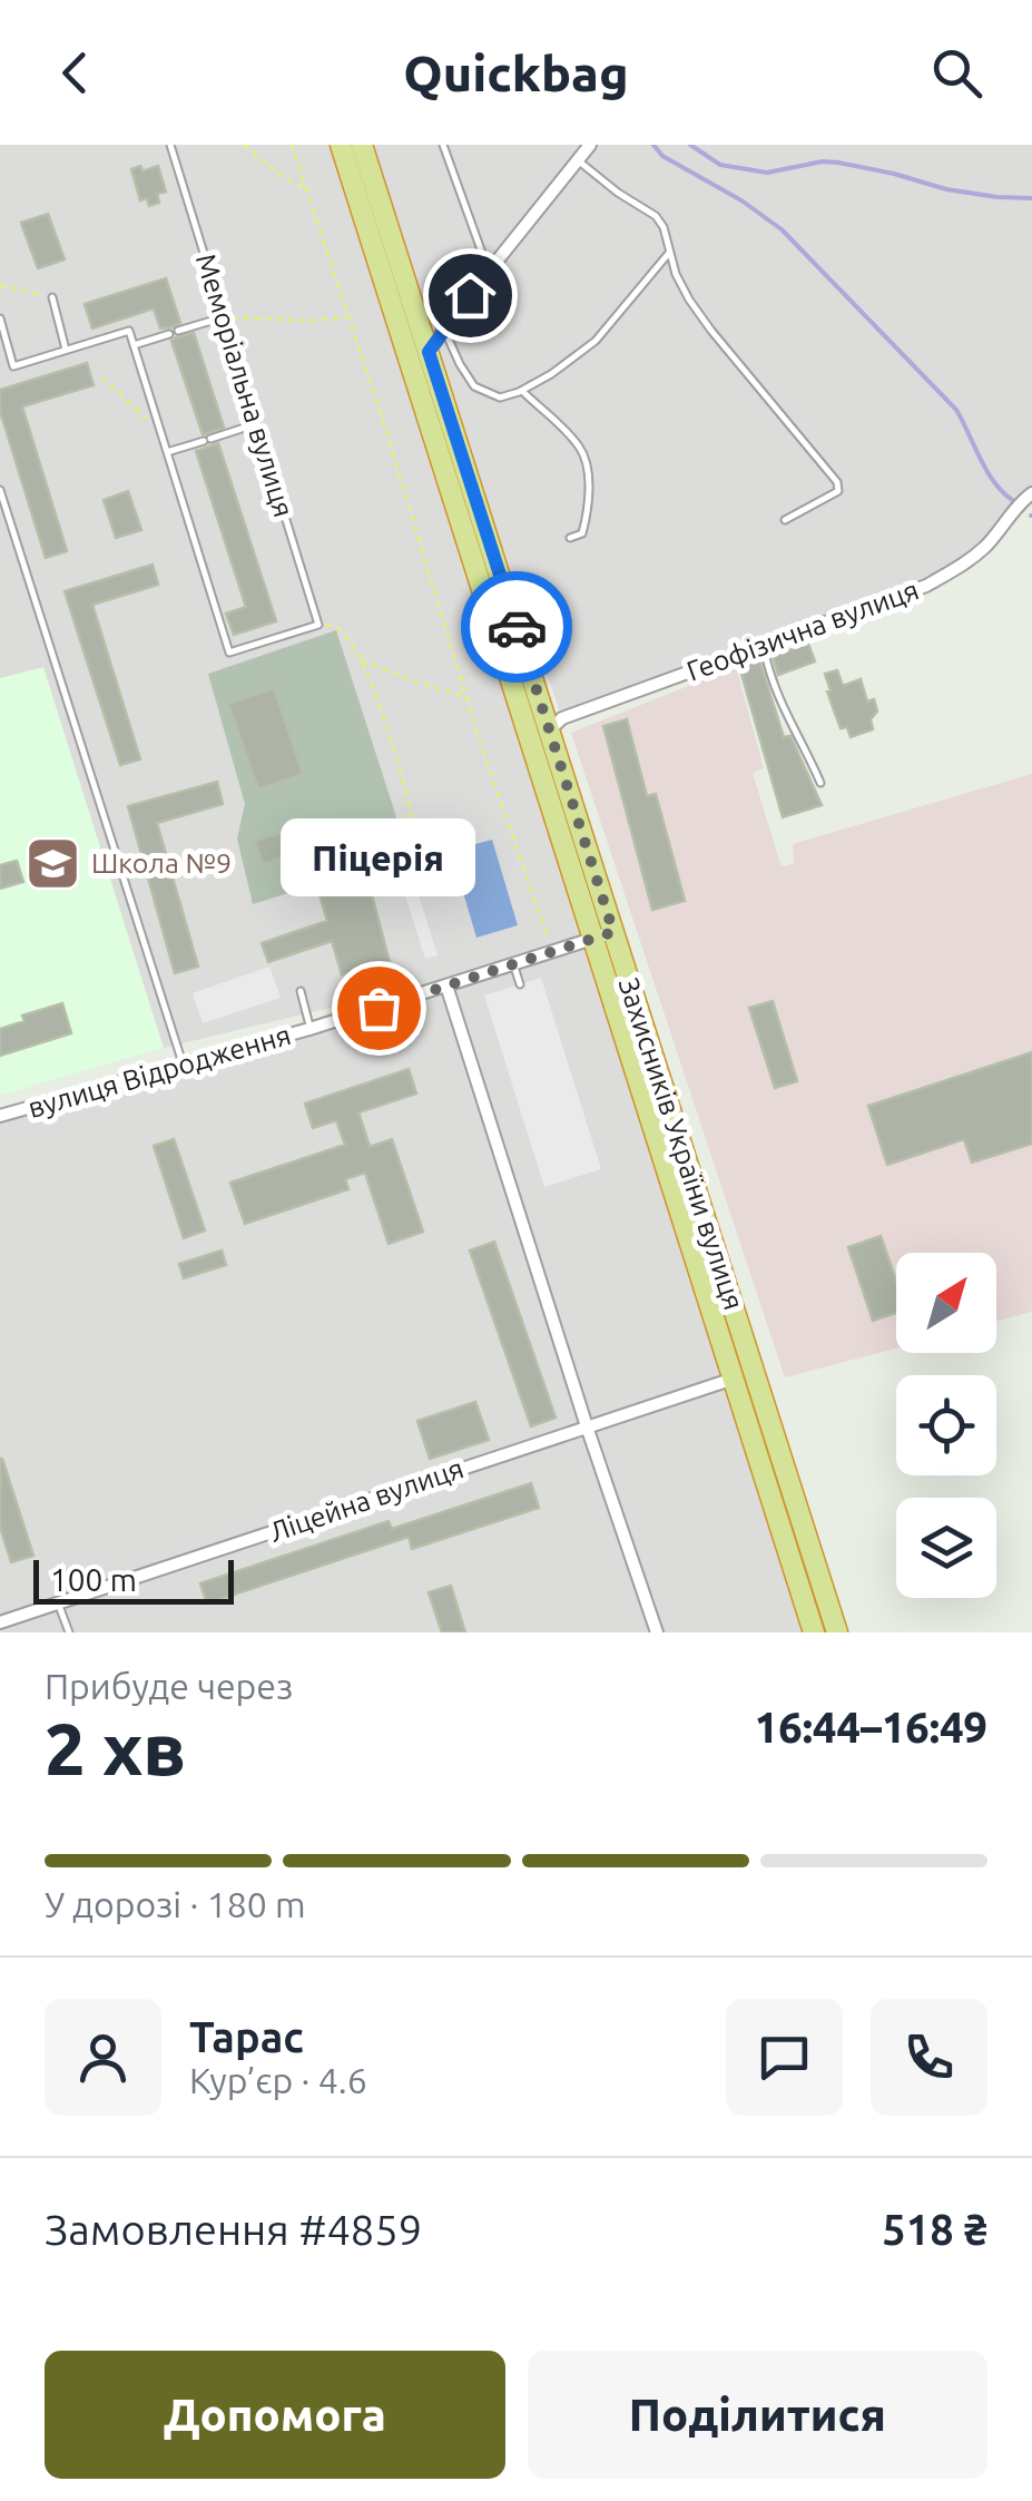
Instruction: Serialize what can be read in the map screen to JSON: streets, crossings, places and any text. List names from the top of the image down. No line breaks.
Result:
{"streets":{"highway":["Захисників України вулиця"],"street":["Геофізична вулиця","вулиця Відродження","Ліцейна вулиця"],"lane":["Меморіальна вулиця"]},"crossings":[["Геофізична вулиця","Захисників України вулиця"],["вулиця Відродження","Захисників України вулиця"],["Захисників України вулиця","Ліцейна вулиця"]],"places":{"school or university":["Школа №9"],"other":["Піцерія"]},"scale_bar":"100 m","north":"top right","page":{"header":"Quickbag","bubble":"Піцерія","scale":"100 m","heading":["2 хв","Прибуде через","16:44–16:49"],"panel":["Тарас","Кур’єр · 4.6","Замовлення #4859","518 ₴"],"bar":"У дорозі · 180 m","buttons":["Допомога","Поділитися"]}}
